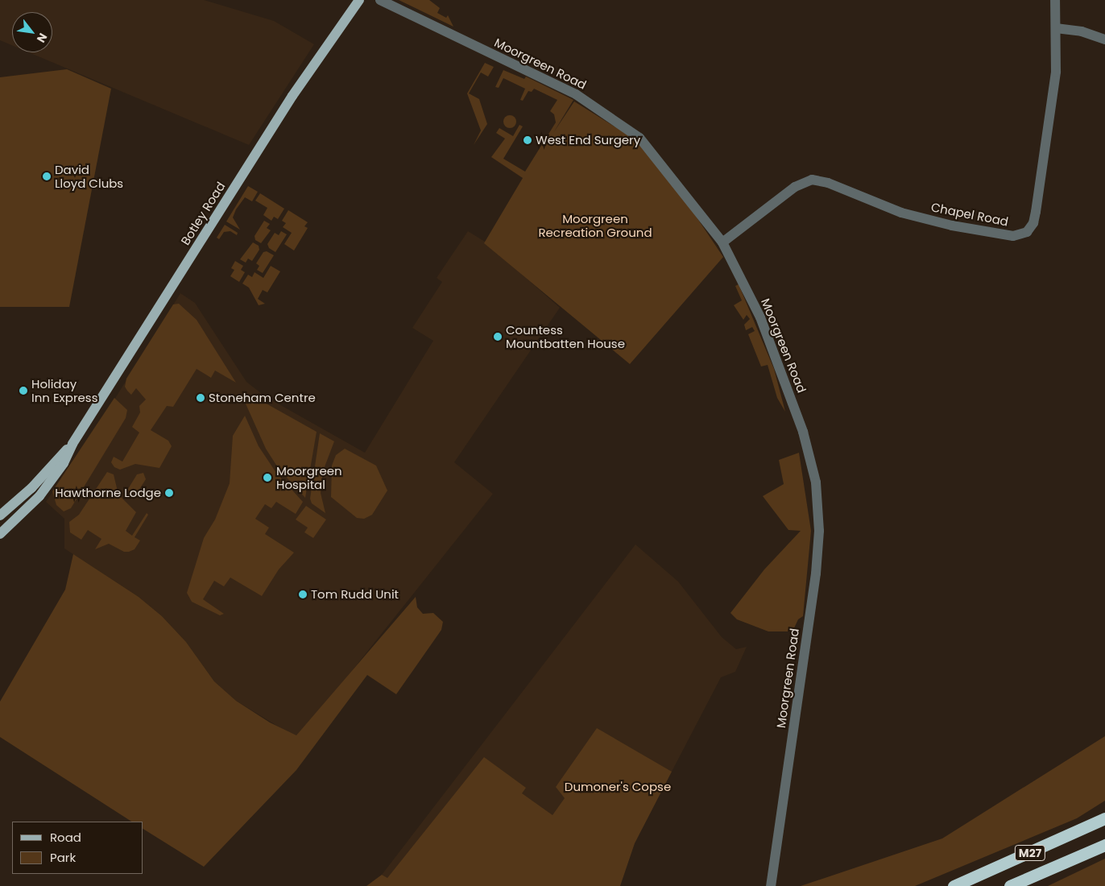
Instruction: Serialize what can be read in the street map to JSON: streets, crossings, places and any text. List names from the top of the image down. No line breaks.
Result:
{"streets":{"highway":["M27"],"main road":["Botley Road"],"street":["Moorgreen Road","Chapel Road"]},"crossings":[["Moorgreen Road","Chapel Road"]],"parks":["Moorgreen Recreation Ground","Dumoner's Copse"],"places":["West End Surgery","David Lloyd Clubs","Countess Mountbatten House","Holiday Inn Express","Stoneham Centre","Moorgreen Hospital","Hawthorne Lodge","Tom Rudd Unit"],"legend":["Road","Park"],"north":"bottom right"}
